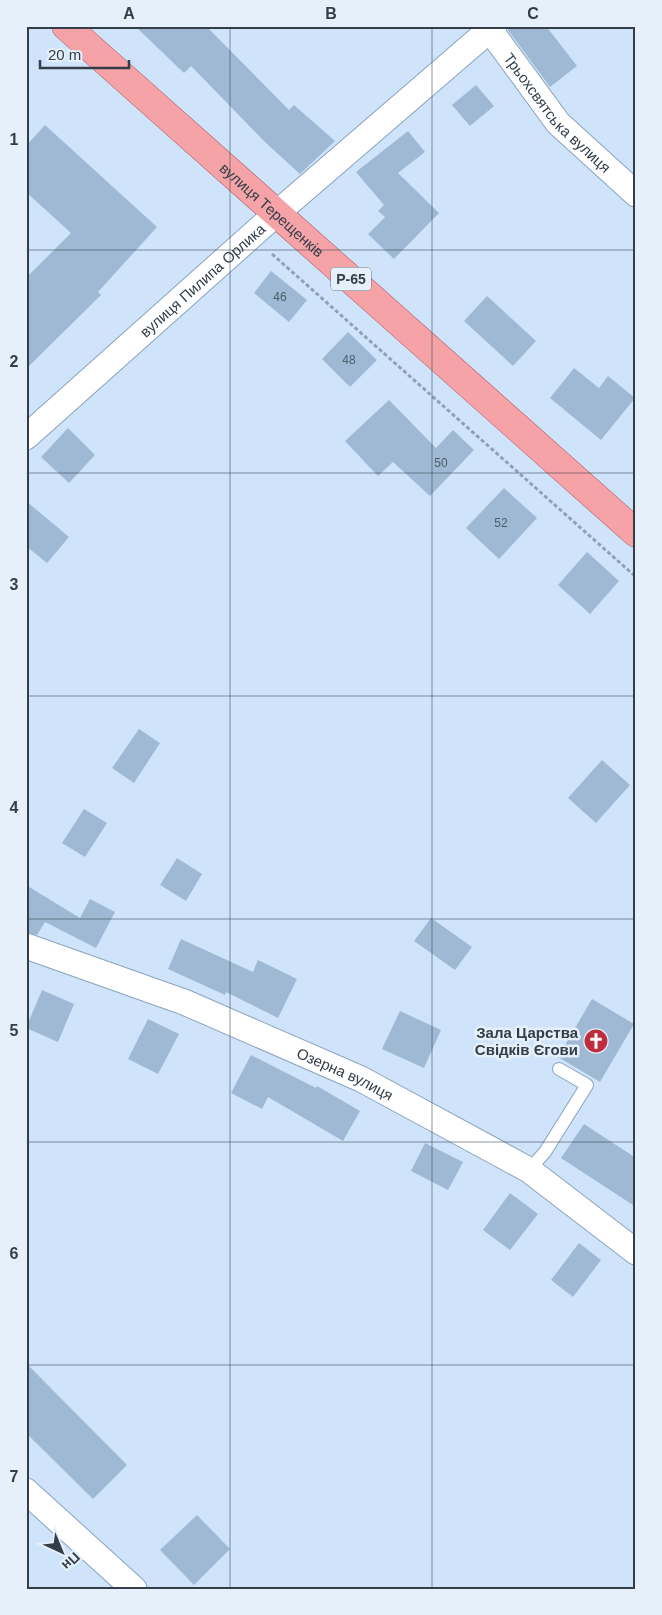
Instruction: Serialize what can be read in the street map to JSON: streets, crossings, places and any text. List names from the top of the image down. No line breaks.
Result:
{"streets":{"main road":["вулиця Терещенків","Р-65"],"street":["Трьохсвятська вулиця","вулиця Пилипа Орлика","Озерна вулиця"]},"crossings":[["Трьохсвятська вулиця","вулиця Пилипа Орлика"],["вулиця Терещенків","вулиця Пилипа Орлика"]],"places":{"church":["Зала Царства Свідків Єгови"]},"house_numbers":["46","48","50","52"],"scale_bar":"20 m","north":"bottom right","grid":{"columns":["A","B","C"],"rows":["1","2","3","4","5","6","7"]}}
